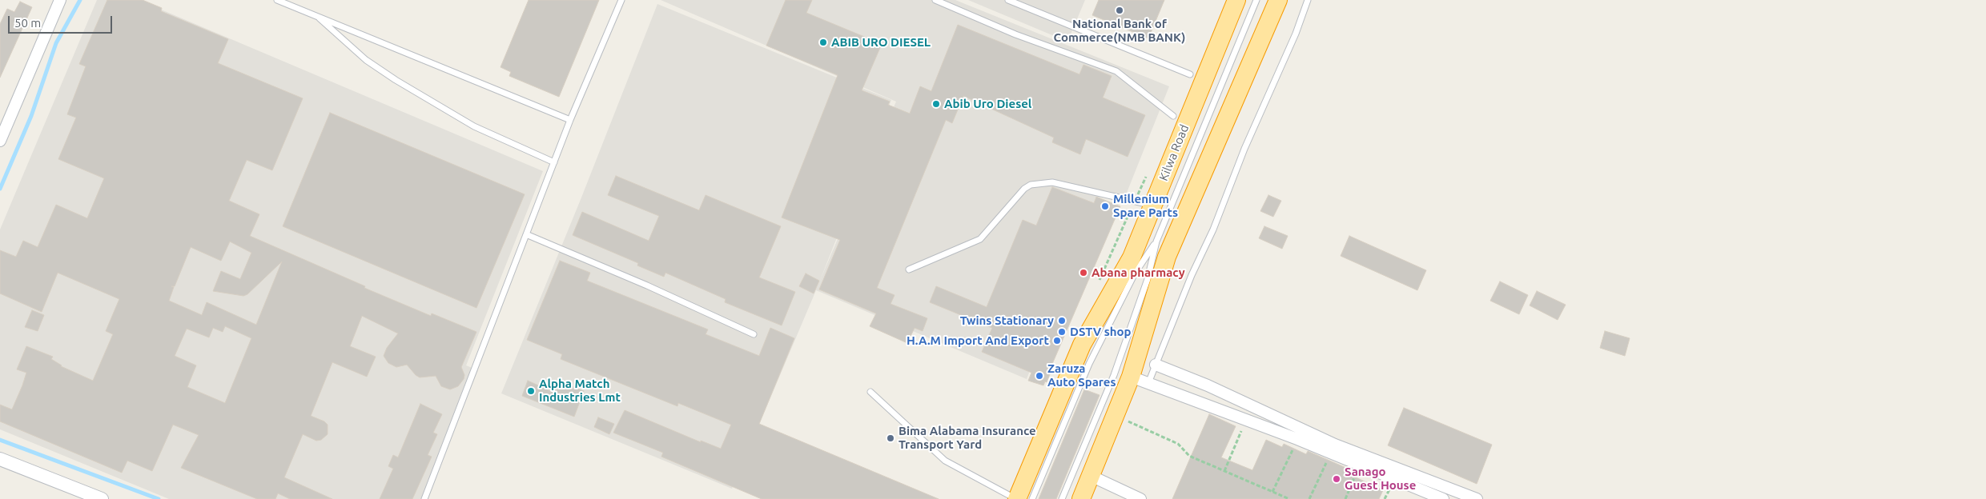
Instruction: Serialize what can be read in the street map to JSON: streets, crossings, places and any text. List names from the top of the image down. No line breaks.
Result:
{"streets":{"highway":["Kilwa Road"]},"places":["National Bank of Commerce(NMB BANK)","ABIB URO DIESEL","Abib Uro Diesel","Millenium Spare Parts","Abana pharmacy","Twins Stationary","DSTV shop","H.A.M Import And Export","Zaruza Auto Spares","Alpha Match Industries Lmt","Bima Alabama Insurance Transport Yard","Sanago Guest House"],"scale_bar":"50 m"}
